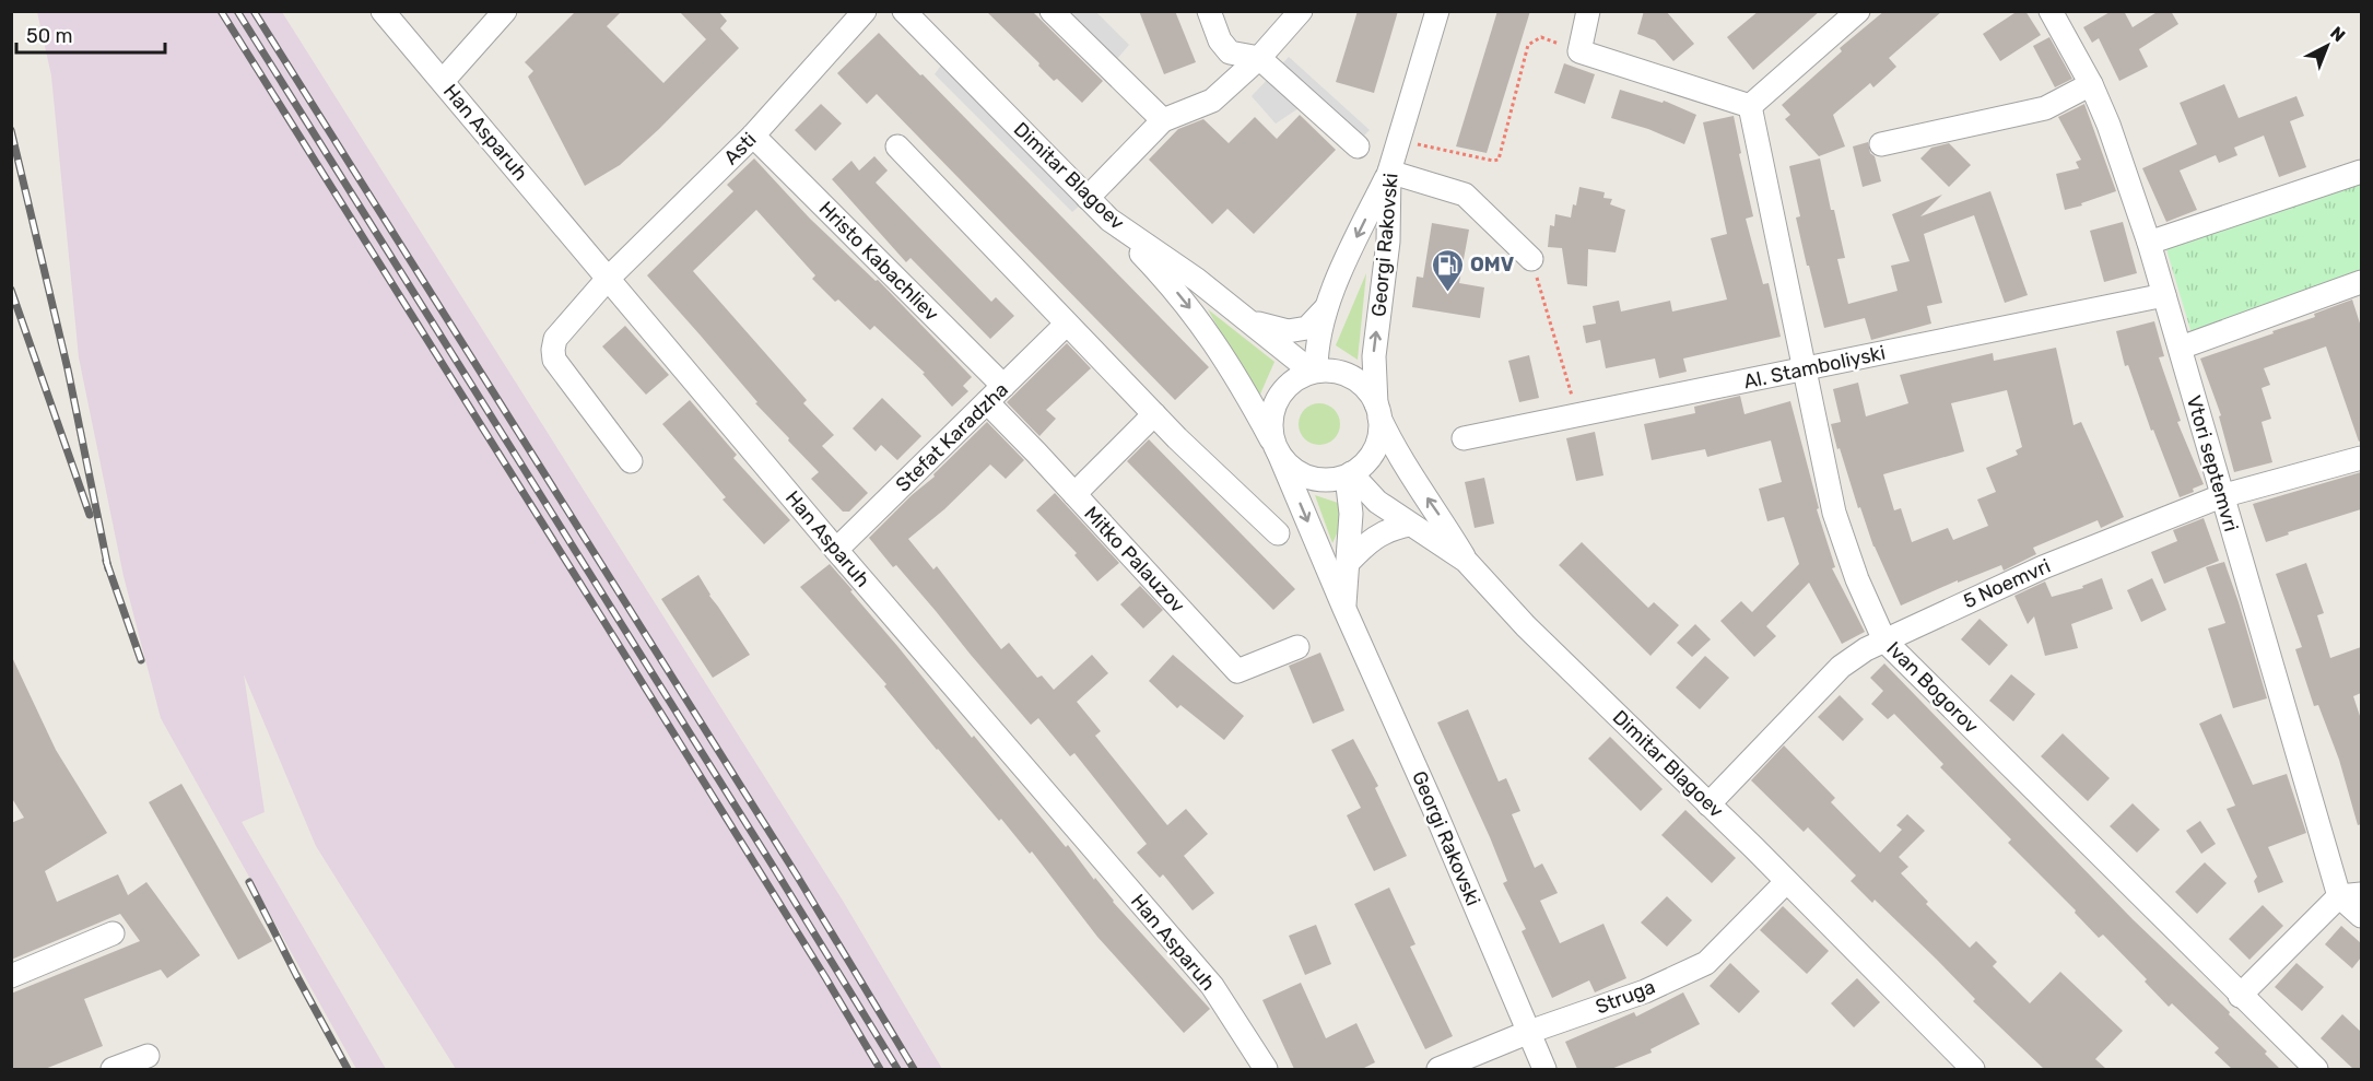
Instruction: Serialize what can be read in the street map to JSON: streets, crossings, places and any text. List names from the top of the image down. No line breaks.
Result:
{"streets":{"street":["Han Asparuh","Asti","Dimitar Blagoev","Georgi Rakovski","Hristo Kabachliev","Al. Stamboliyski","Stefat Karadzha","Vtori septemvri","Mitko Palauzov","5 Noemvri","Ivan Bogorov","Struga"]},"crossings":[["Han Asparuh","Asti"],["Han Asparuh","Stefat Karadzha"],["Asti","Hristo Kabachliev"],["Dimitar Blagoev","Georgi Rakovski"],["Dimitar Blagoev","5 Noemvri"],["Dimitar Blagoev","Struga"],["Georgi Rakovski","Struga"],["Hristo Kabachliev","Stefat Karadzha"],["Al. Stamboliyski","Vtori septemvri"],["Al. Stamboliyski","Ivan Bogorov"],["Stefat Karadzha","Mitko Palauzov"],["Vtori septemvri","5 Noemvri"],["5 Noemvri","Ivan Bogorov"]],"places":{"fuel station":["OMV"]},"scale_bar":"50 m","north":"top right"}
